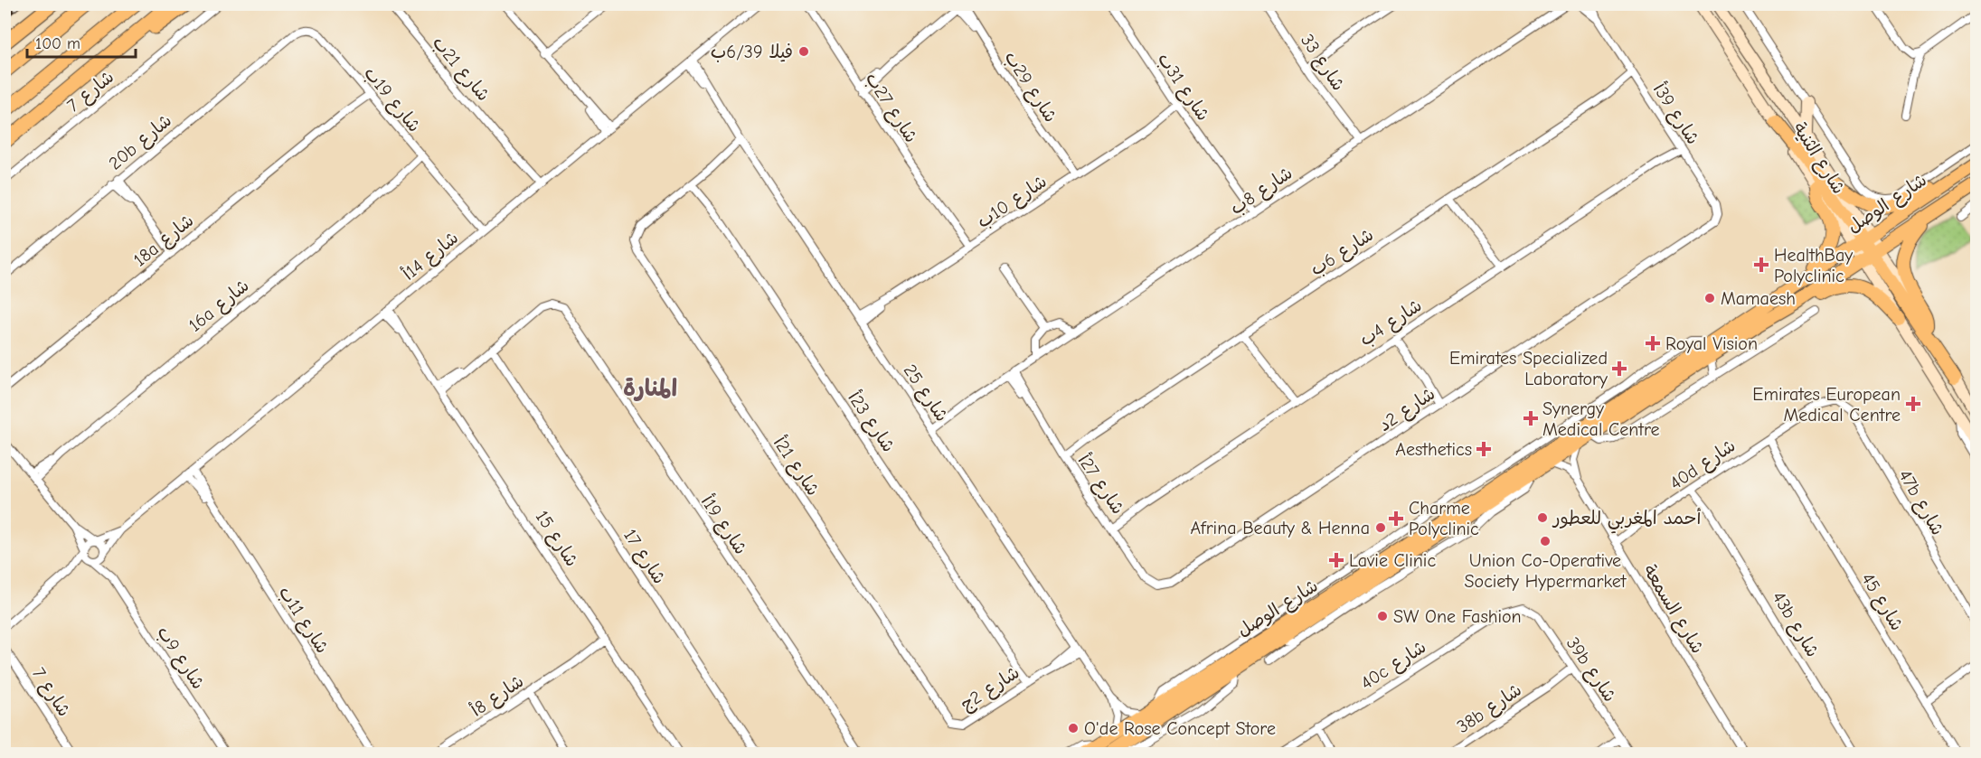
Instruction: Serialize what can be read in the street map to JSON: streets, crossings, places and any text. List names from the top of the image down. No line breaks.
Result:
{"streets":{"main road":["شارع الثنية","شارع الوصل"],"street":["شارع 33","شارع 21ب","شارع 29ب","شارع 31ب","شارع 7","شارع 19ب","شارع 27ب","شارع 39أ","20b شارع","شارع 8ب","شارع 10ب","18a شارع","شارع 6ب","شارع 14أ","16a شارع","شارع 4ب","شارع 25","شارع 2د","شارع 23أ","40d شارع","شارع 21أ","شارع 27أ","47b شارع","شارع 19أ","شارع 15","شارع 17","شارع 45","شارع السمعة","شارع 11ب","43b شارع","شارع 9ب","40c شارع","39b شارع","شارع 2ج","شارع 8أ","38b شارع"]},"crossings":[["شارع 33","شارع 8ب"],["شارع 21ب","شارع 14أ"],["شارع 29ب","شارع 10ب"],["شارع 31ب","شارع 8ب"],["شارع 31ب","شارع 10ب"],["شارع 19ب","20b شارع"],["شارع 19ب","18a شارع"],["شارع 19ب","شارع 14أ"],["شارع 19ب","16a شارع"],["شارع 27ب","شارع 10ب"],["شارع 39أ","شارع 6ب"],["شارع 39أ","شارع 4ب"],["شارع 39أ","شارع 2د"],["شارع الثنية","شارع الوصل"],["شارع 8ب","شارع 25"],["شارع 8ب","شارع 27أ"],["شارع 10ب","شارع 25"],["شارع الوصل","شارع 25"],["شارع الوصل","شارع السمعة"],["شارع 6ب","شارع 27أ"],["شارع 14أ","شارع 25"],["شارع 14أ","شارع 15"],["شارع 14أ","شارع 11ب"],["شارع 14أ","شارع 9ب"],["شارع 4ب","شارع 27أ"],["شارع 25","شارع 2ج"],["شارع 2د","شارع 27أ"],["شارع 23أ","شارع 21أ"],["شارع 23أ","شارع 2ج"],["40d شارع","47b شارع"],["40d شارع","شارع 45"],["40d شارع","شارع السمعة"],["40d شارع","43b شارع"],["شارع 21أ","شارع 2ج"],["شارع 19أ","شارع 17"],["شارع 15","شارع 8أ"],["40c شارع","39b شارع"],["39b شارع","38b شارع"]],"districts":["المنارة"],"places":{"other":["فيلا 6/39ب","Mamaesh","أحمد المغربي للعطور","Afrina Beauty & Henna","Union Co-Operative Society Hypermarket","SW One Fashion","O'de Rose Concept Store"],"health":["HealthBay Polyclinic","Royal Vision","Emirates Specialized Laboratory","Emirates European Medical Centre","Synergy Medical Centre","Aesthetics","Charme Polyclinic","Lavie Clinic"]},"scale_bar":"100 m"}
